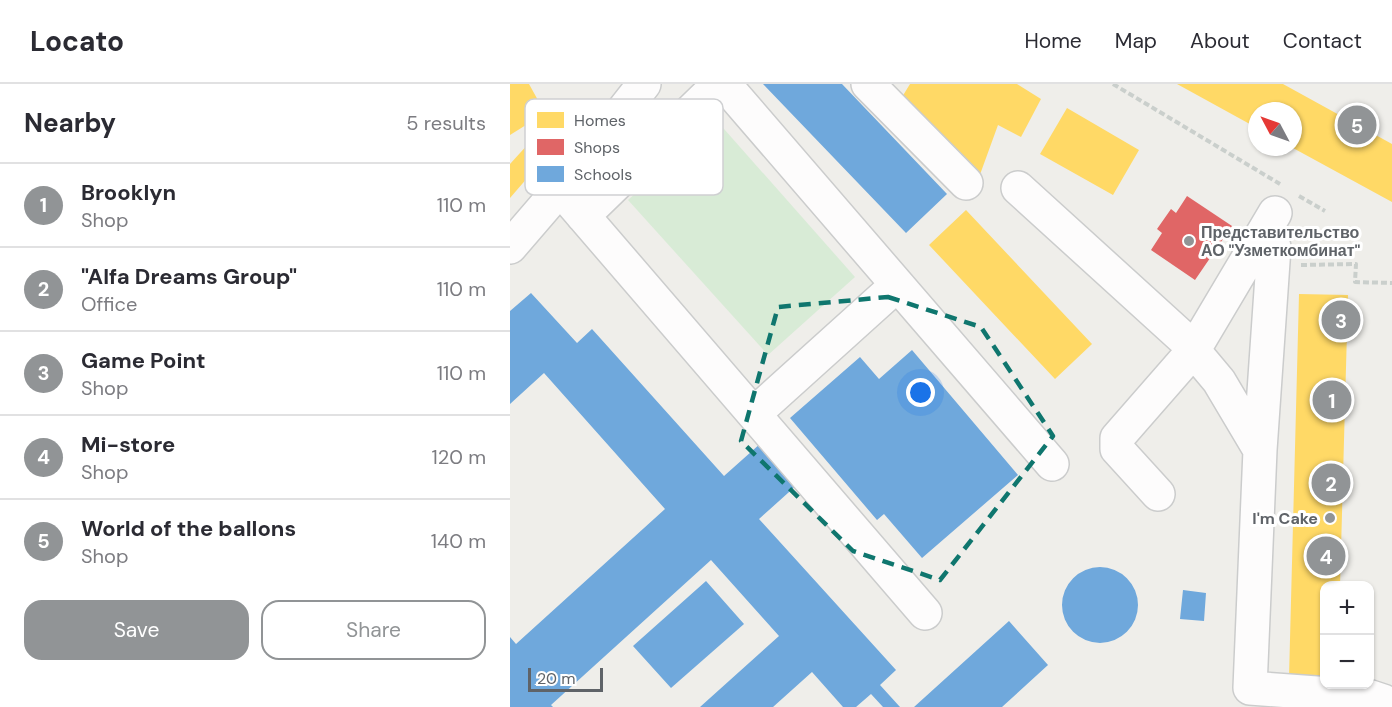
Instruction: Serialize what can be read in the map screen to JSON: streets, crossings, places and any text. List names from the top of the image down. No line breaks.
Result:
{"places":["Представительство АО \"Узметкомбинат\"","I'm Cake"],"legend":["Homes","Shops","Schools"],"scale_bar":"20 m","north":"top left","page":{"header":"Locato","nav":["Home","Map","About","Contact"],"heading":["Nearby","5 results"],"pins":["5","3","1","2","4"],"list":[{"mark":"1","name":"Brooklyn","note":"Shop","value":"110 m"},{"mark":"2","name":"\"Alfa Dreams Group\"","note":"Office","value":"110 m"},{"mark":"3","name":"Game Point","note":"Shop","value":"110 m"},{"mark":"4","name":"Mi-store","note":"Shop","value":"120 m"},{"mark":"5","name":"World of the ballons","note":"Shop","value":"140 m"}],"map_buttons":["+","−"],"buttons":["Save","Share"],"scale":"20 m"}}
